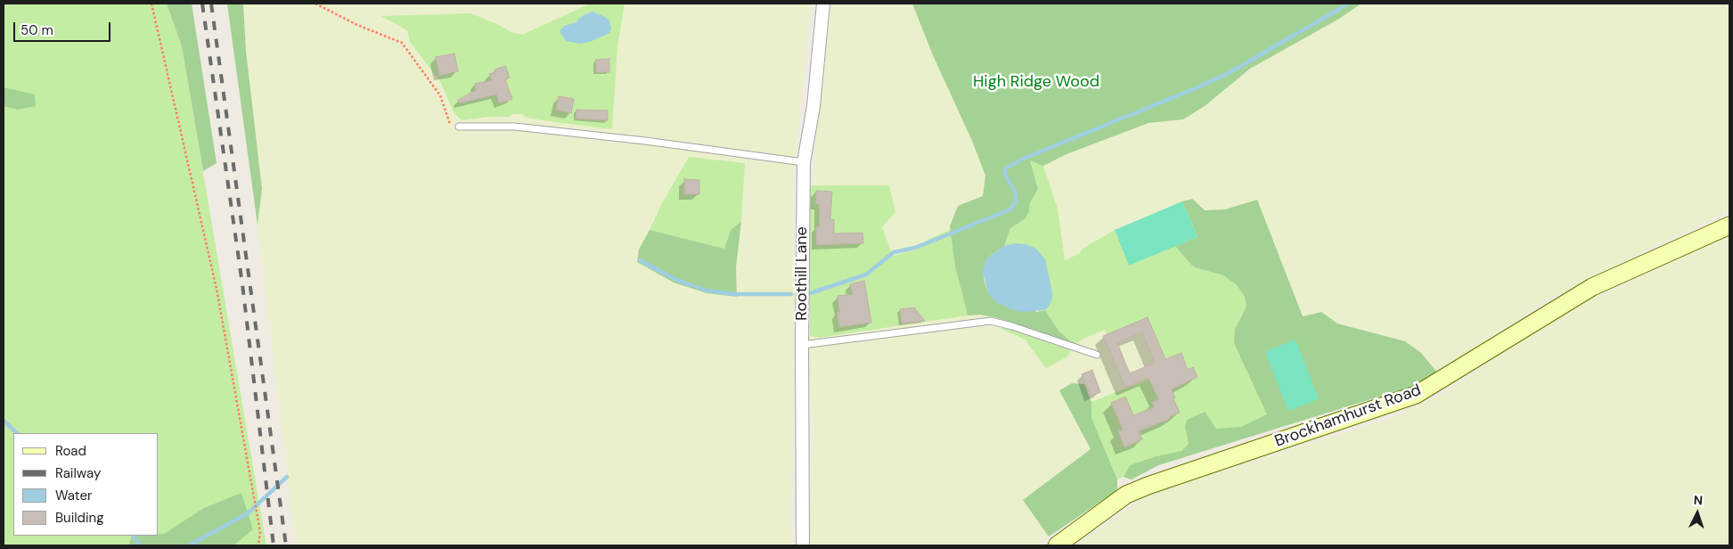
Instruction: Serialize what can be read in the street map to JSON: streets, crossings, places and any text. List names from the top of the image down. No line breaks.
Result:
{"streets":{"street":["Roothill Lane","Brockhamhurst Road"]},"parks":["High Ridge Wood"],"legend":["Road","Railway","Water","Building"],"scale_bar":"50 m","north":"top"}
